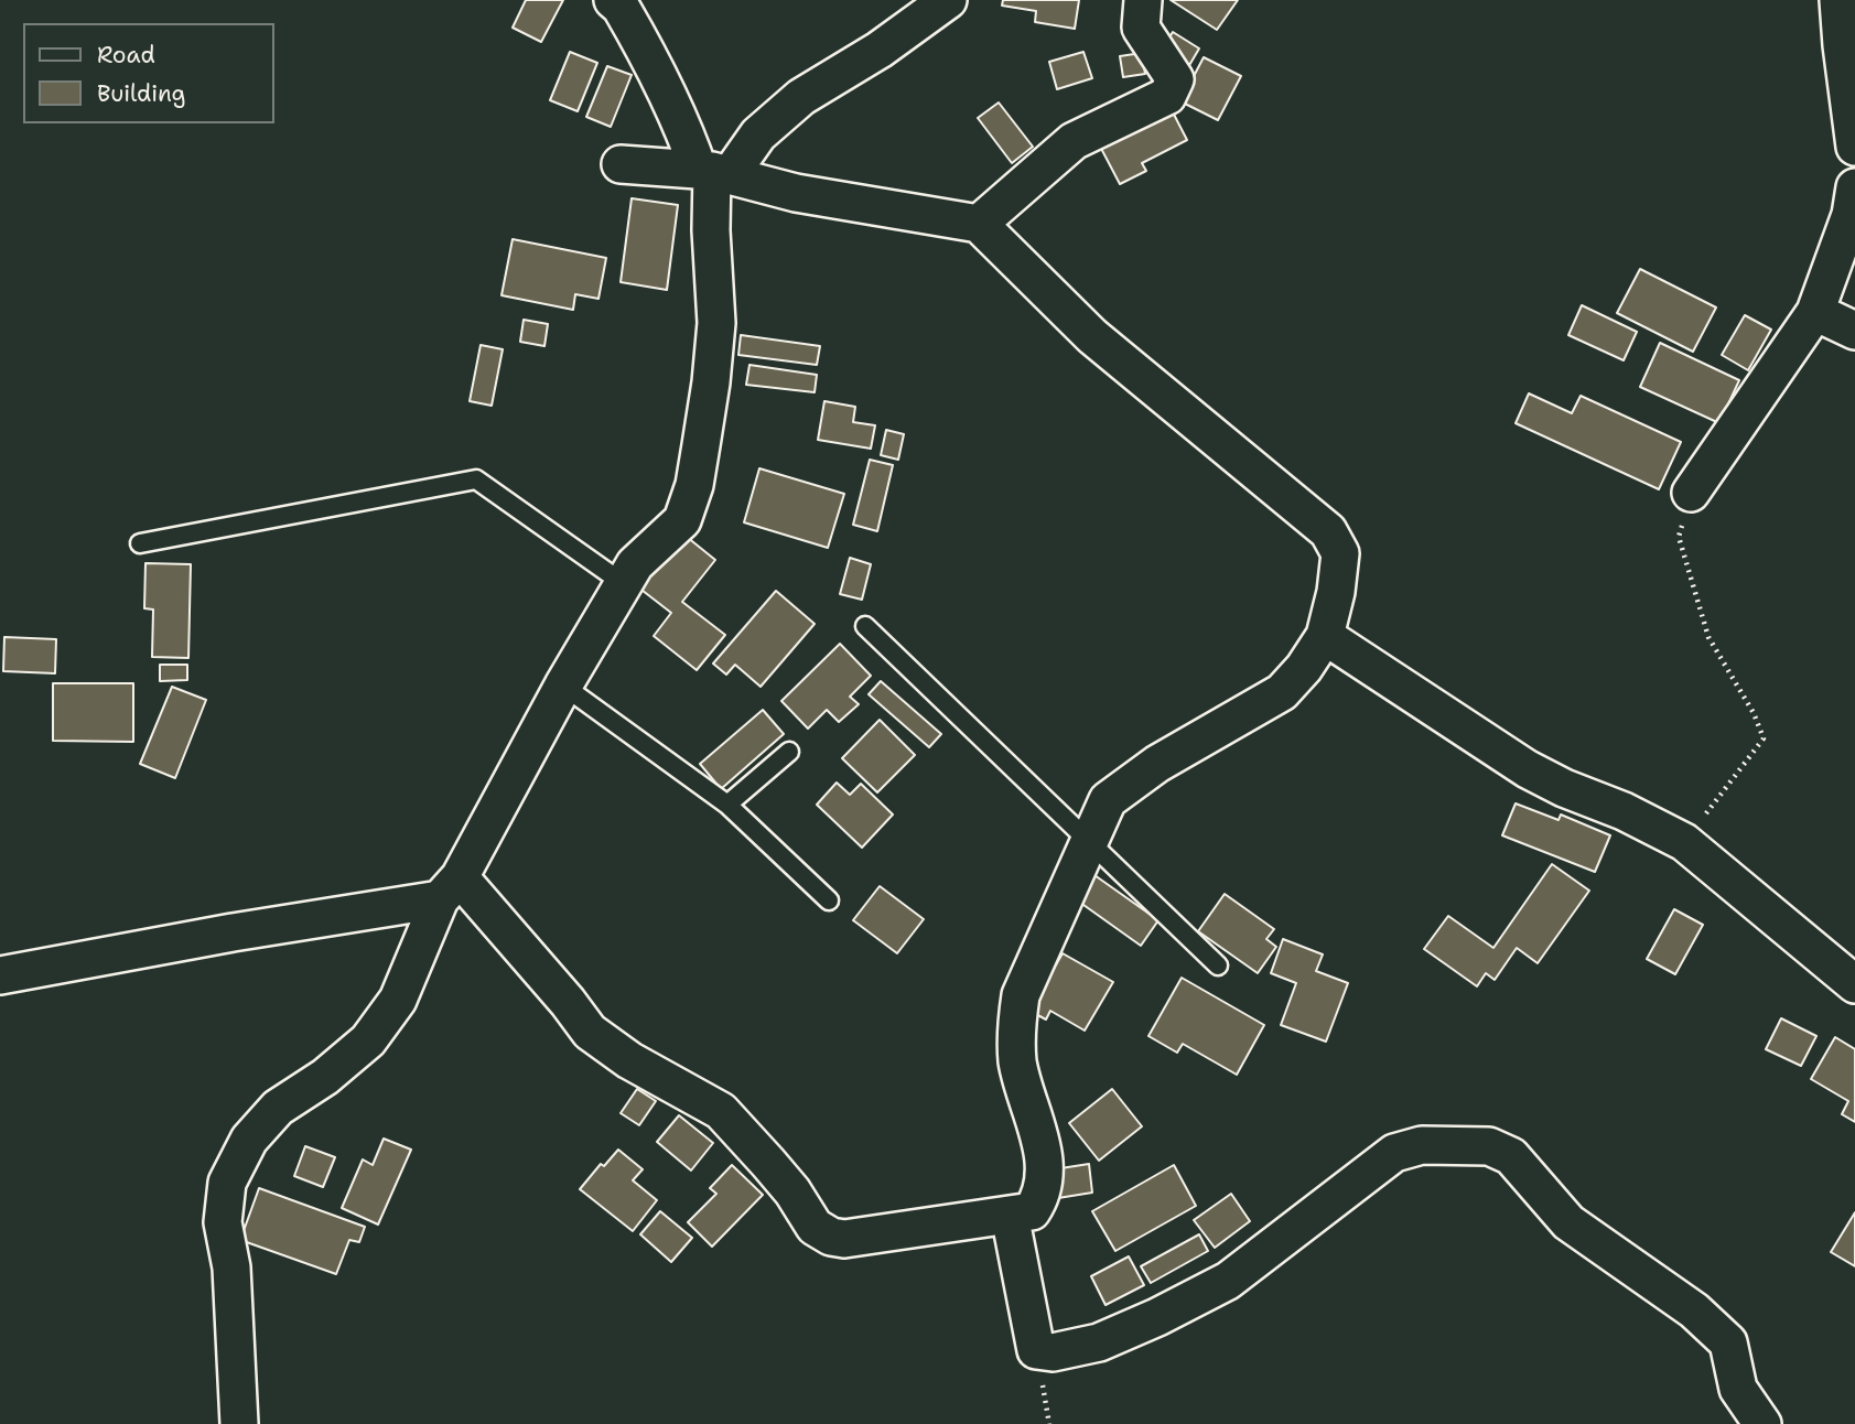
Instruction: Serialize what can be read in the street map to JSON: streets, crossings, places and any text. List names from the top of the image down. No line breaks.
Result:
{"legend":["Road","Building"]}
